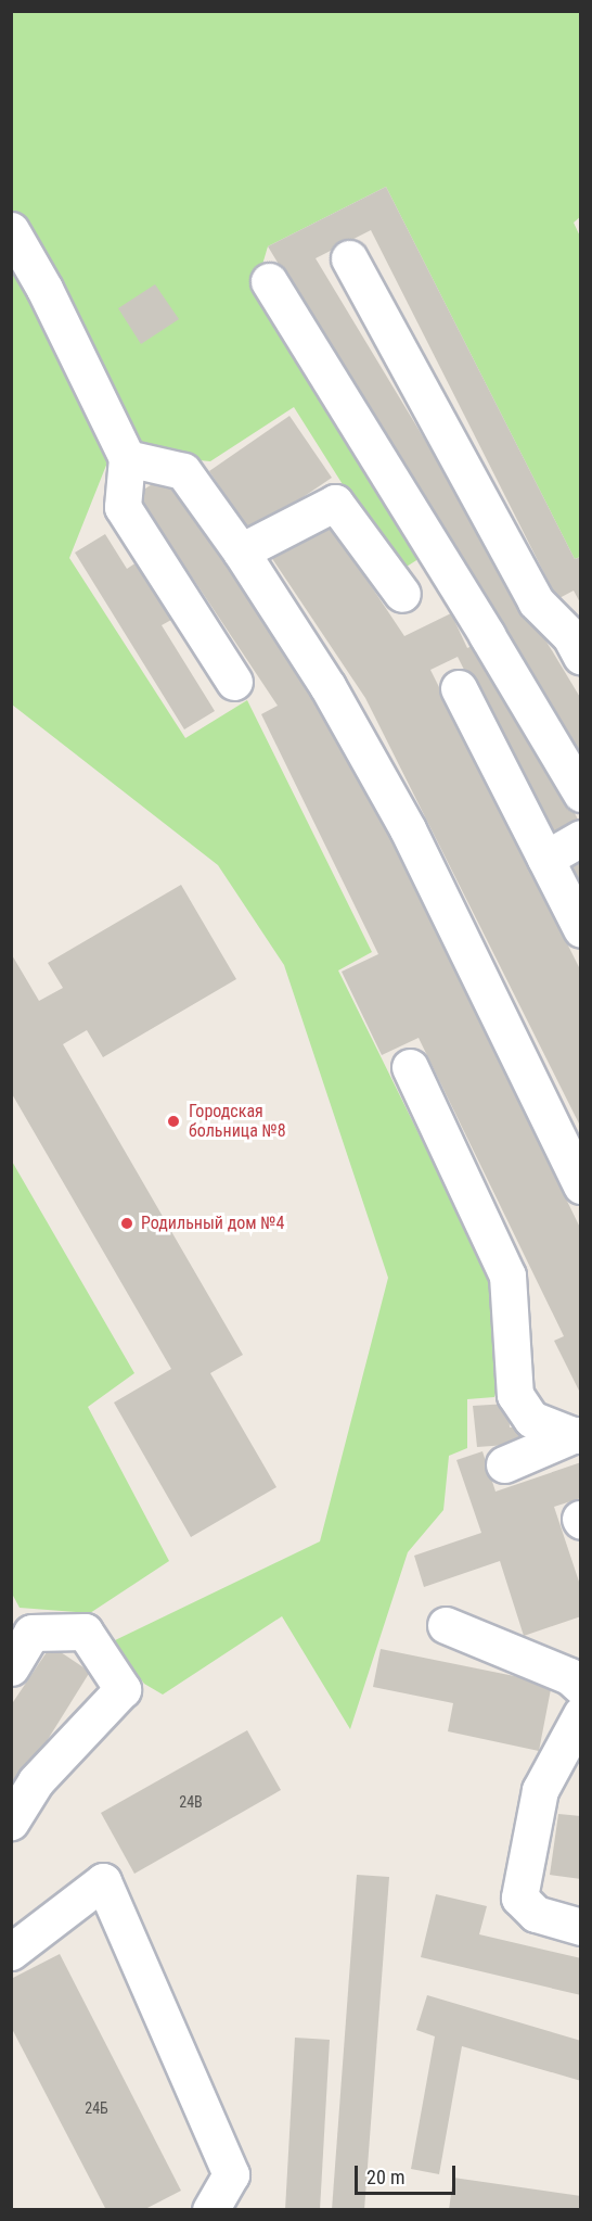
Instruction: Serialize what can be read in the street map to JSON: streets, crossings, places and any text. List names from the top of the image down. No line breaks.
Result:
{"places":["Городская больница №8","Родильный дом №4"],"house_numbers":["24В","24Б"],"scale_bar":"20 m"}
